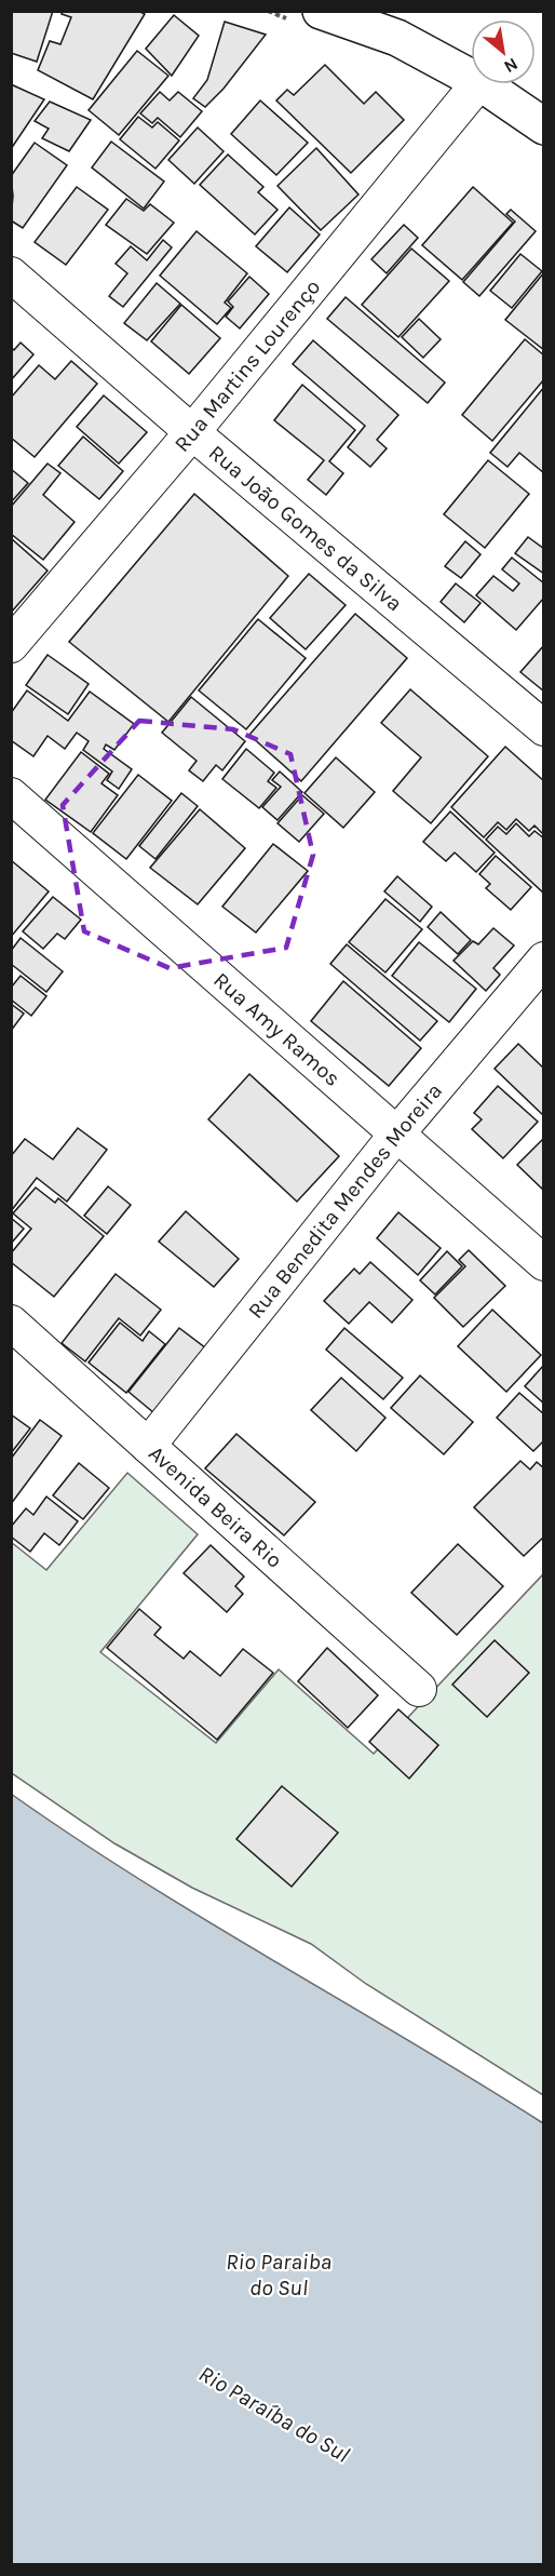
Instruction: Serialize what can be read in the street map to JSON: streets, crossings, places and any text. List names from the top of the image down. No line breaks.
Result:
{"streets":{"street":["Rua Martins Lourenço","Rua João Gomes da Silva","Rua Amy Ramos","Rua Benedita Mendes Moreira","Avenida Beira Rio"]},"crossings":[["Rua Martins Lourenço","Rua João Gomes da Silva"],["Rua Amy Ramos","Rua Benedita Mendes Moreira"],["Rua Benedita Mendes Moreira","Avenida Beira Rio"]],"water":["Rio Paraiba do Sul","Rio Paraíba do Sul"],"north":"bottom right"}
